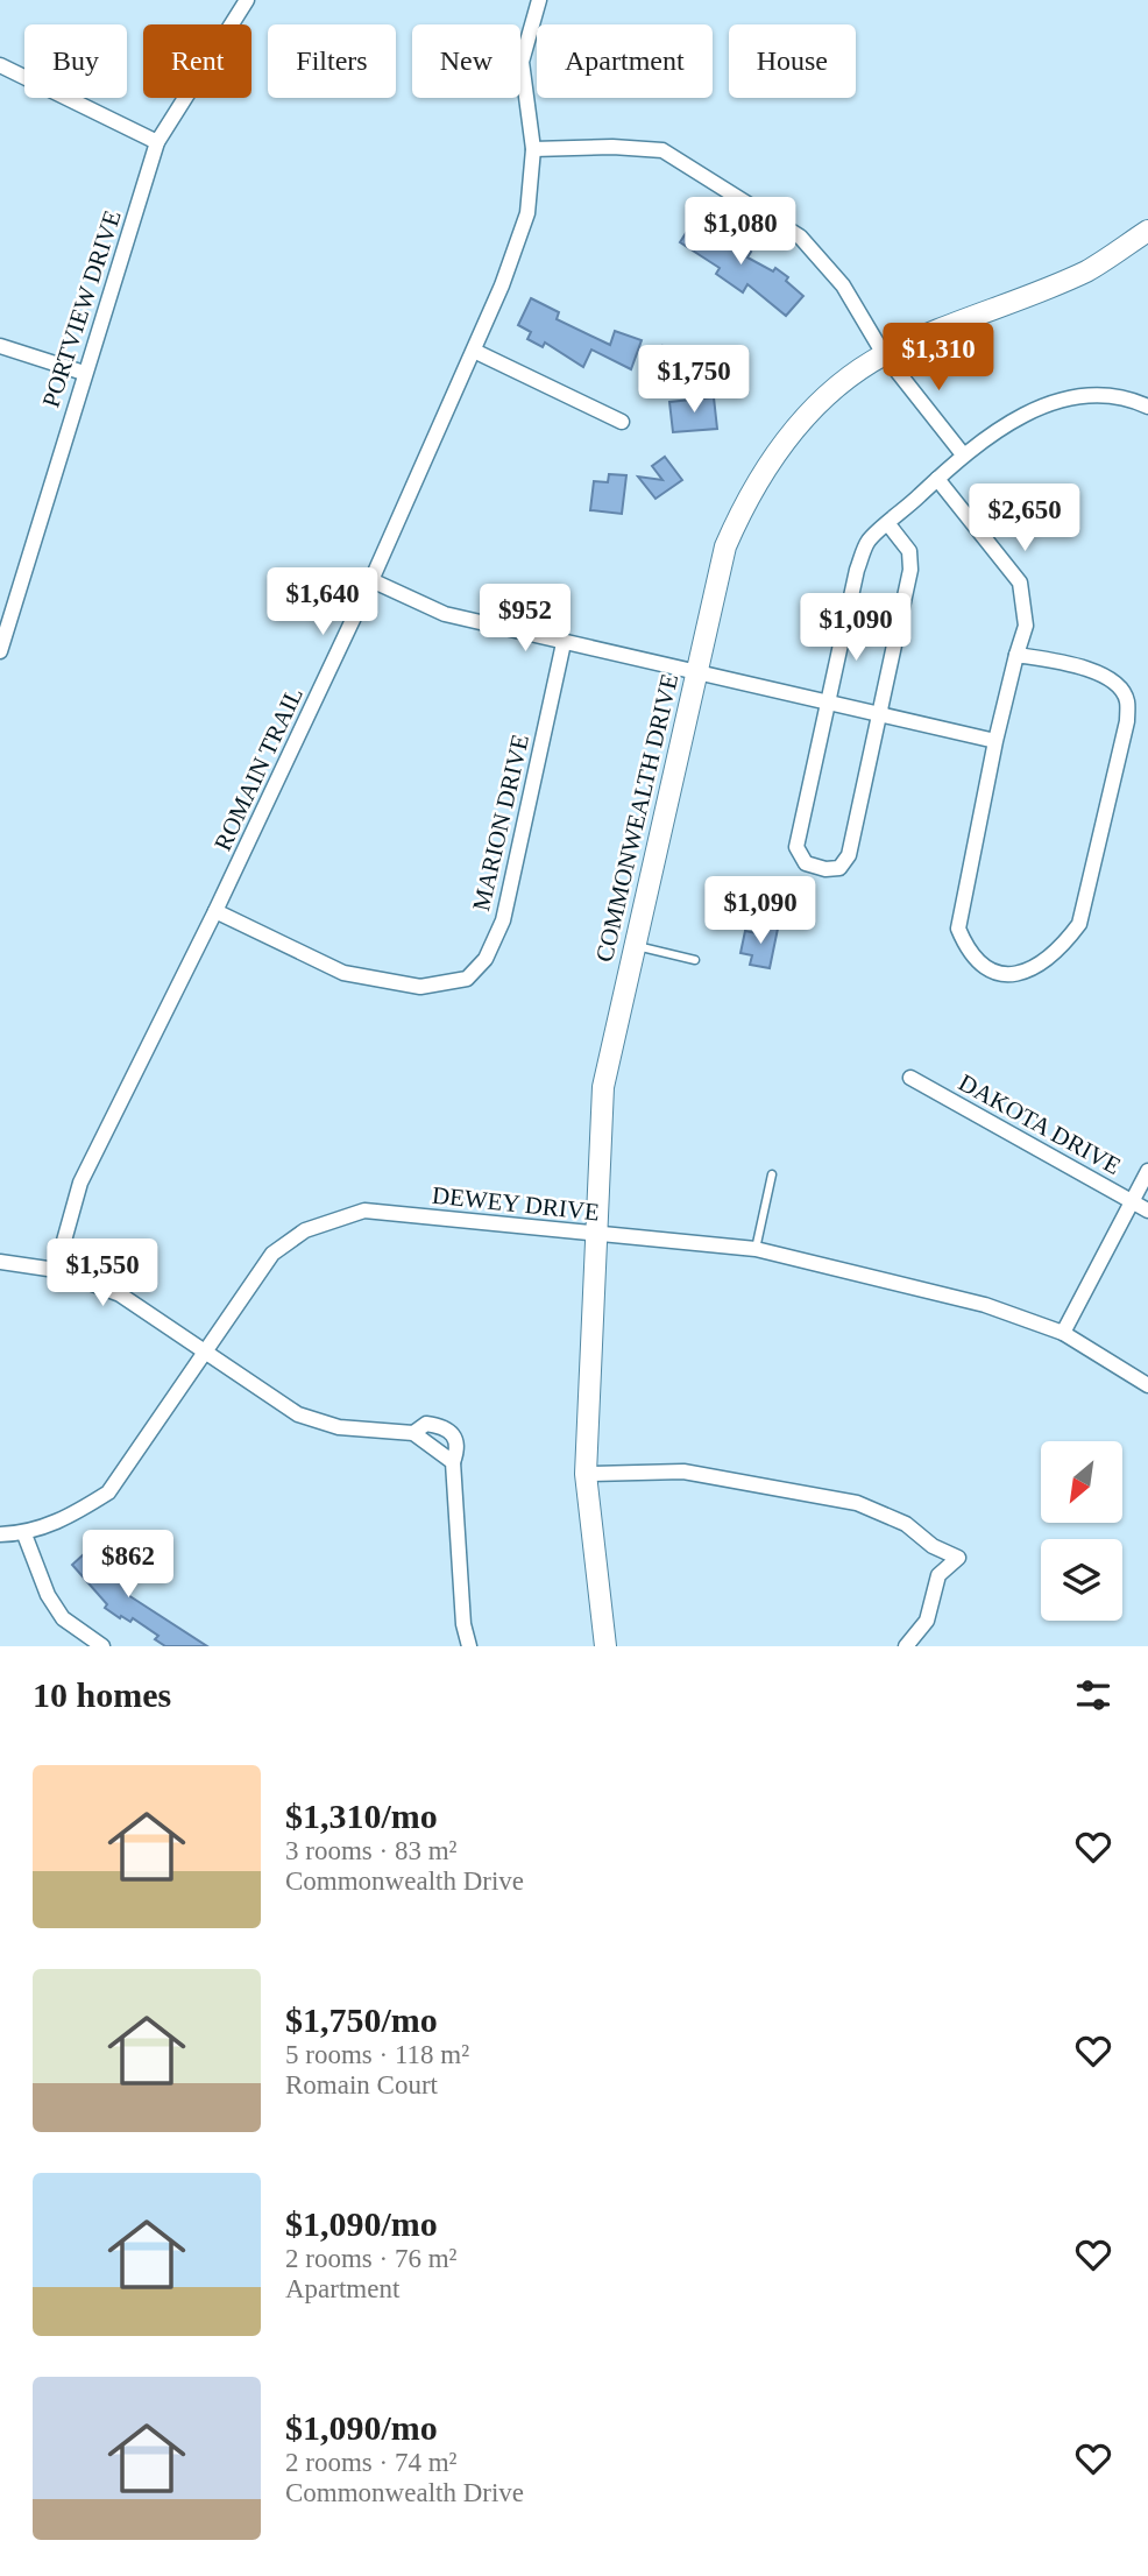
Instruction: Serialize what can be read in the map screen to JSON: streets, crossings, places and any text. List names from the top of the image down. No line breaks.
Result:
{"streets":{"street":["PORTVIEW DRIVE","ROMAIN TRAIL","COMMONWEALTH DRIVE","MARION DRIVE","DAKOTA DRIVE","DEWEY DRIVE"]},"crossings":[["ROMAIN TRAIL","MARION DRIVE"],["COMMONWEALTH DRIVE","DEWEY DRIVE"]],"north":"bottom left","page":{"chip":["Buy","Rent","Filters","New","Apartment","House"],"price":["$1,080","$1,310","$1,750","$2,650","$1,640","$952","$1,090","$1,090","$1,550","$862"],"heading":"10 homes","list":[{"name":"$1,310/mo","note":"3 rooms · 83 m² · Commonwealth Drive"},{"name":"$1,750/mo","note":"5 rooms · 118 m² · Romain Court"},{"name":"$1,090/mo","note":"2 rooms · 76 m² · Apartment"},{"name":"$1,090/mo","note":"2 rooms · 74 m² · Commonwealth Drive"}]}}
